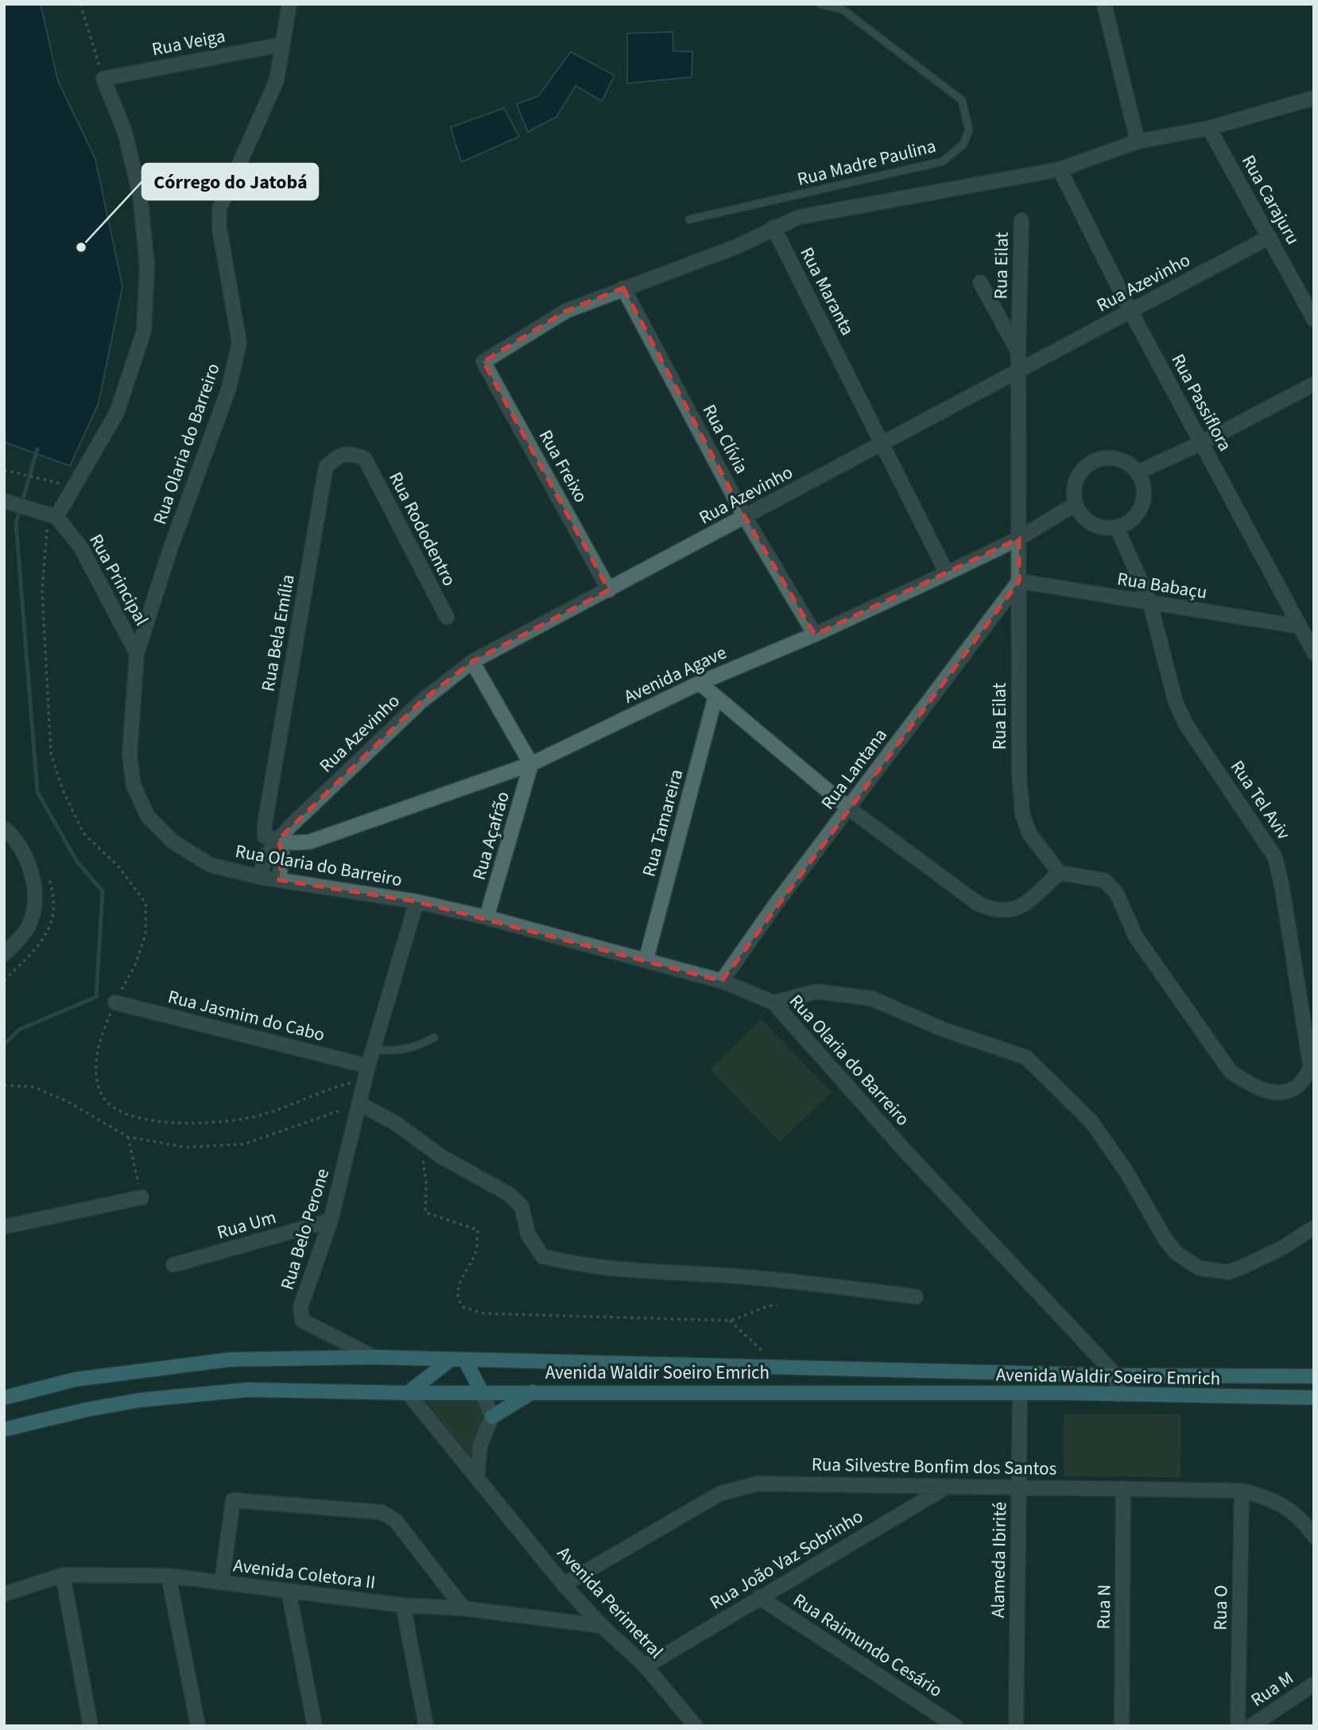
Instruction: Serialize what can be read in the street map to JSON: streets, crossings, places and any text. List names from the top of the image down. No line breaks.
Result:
{"streets":{"main road":["Avenida Waldir Soeiro Emrich"],"street":["Rua Veiga","Rua Carajuru","Rua Eilat","Rua Azevinho","Rua Maranta","Rua Passiflora","Rua Clívia","Rua Olaria do Barreiro","Rua Freixo","Rua Rododentro","Rua Principal","Rua Babaçu","Rua Bela Emília","Avenida Agave","Rua Lantana","Rua Tel Aviv","Rua Tamareira","Rua Açafrão","Rua Jasmim do Cabo","Rua Um","Rua Belo Perone","Rua Silvestre Bonfim dos Santos","Rua João Vaz Sobrinho","Alameda Ibirité","Avenida Coletora II","Avenida Perimetral","Rua N","Rua O","Rua Raimundo Cesário","Rua M"],"lane":["Rua Madre Paulina"]},"crossings":[["Rua Veiga","Rua Olaria do Barreiro"],["Rua Carajuru","Rua Azevinho"],["Rua Eilat","Rua Azevinho"],["Rua Eilat","Rua Babaçu"],["Rua Eilat","Avenida Agave"],["Rua Eilat","Rua Lantana"],["Rua Eilat","Rua Tel Aviv"],["Rua Azevinho","Rua Maranta"],["Rua Azevinho","Rua Passiflora"],["Rua Azevinho","Rua Clívia"],["Rua Azevinho","Rua Olaria do Barreiro"],["Rua Azevinho","Rua Freixo"],["Rua Azevinho","Rua Bela Emília"],["Rua Azevinho","Avenida Agave"],["Rua Maranta","Avenida Agave"],["Rua Passiflora","Rua Babaçu"],["Rua Clívia","Rua Freixo"],["Rua Clívia","Avenida Agave"],["Rua Olaria do Barreiro","Rua Principal"],["Rua Olaria do Barreiro","Rua Lantana"],["Rua Olaria do Barreiro","Rua Tamareira"],["Rua Olaria do Barreiro","Rua Açafrão"],["Rua Olaria do Barreiro","Rua Belo Perone"],["Rua Olaria do Barreiro","Avenida Waldir Soeiro Emrich"],["Rua Rododentro","Rua Bela Emília"],["Rua Babaçu","Rua Lantana"],["Rua Babaçu","Rua Tel Aviv"],["Rua Bela Emília","Avenida Agave"],["Avenida Agave","Rua Tel Aviv"],["Avenida Agave","Rua Açafrão"],["Rua Jasmim do Cabo","Rua Belo Perone"],["Rua Um","Rua Belo Perone"],["Rua Belo Perone","Avenida Waldir Soeiro Emrich"],["Avenida Waldir Soeiro Emrich","Alameda Ibirité"],["Avenida Waldir Soeiro Emrich","Avenida Perimetral"],["Rua Silvestre Bonfim dos Santos","Rua João Vaz Sobrinho"],["Rua Silvestre Bonfim dos Santos","Alameda Ibirité"],["Rua Silvestre Bonfim dos Santos","Avenida Perimetral"],["Rua Silvestre Bonfim dos Santos","Rua N"],["Rua Silvestre Bonfim dos Santos","Rua O"],["Rua João Vaz Sobrinho","Avenida Perimetral"],["Rua João Vaz Sobrinho","Rua Raimundo Cesário"],["Avenida Coletora II","Avenida Perimetral"]],"places":["Córrego do Jatobá"]}
